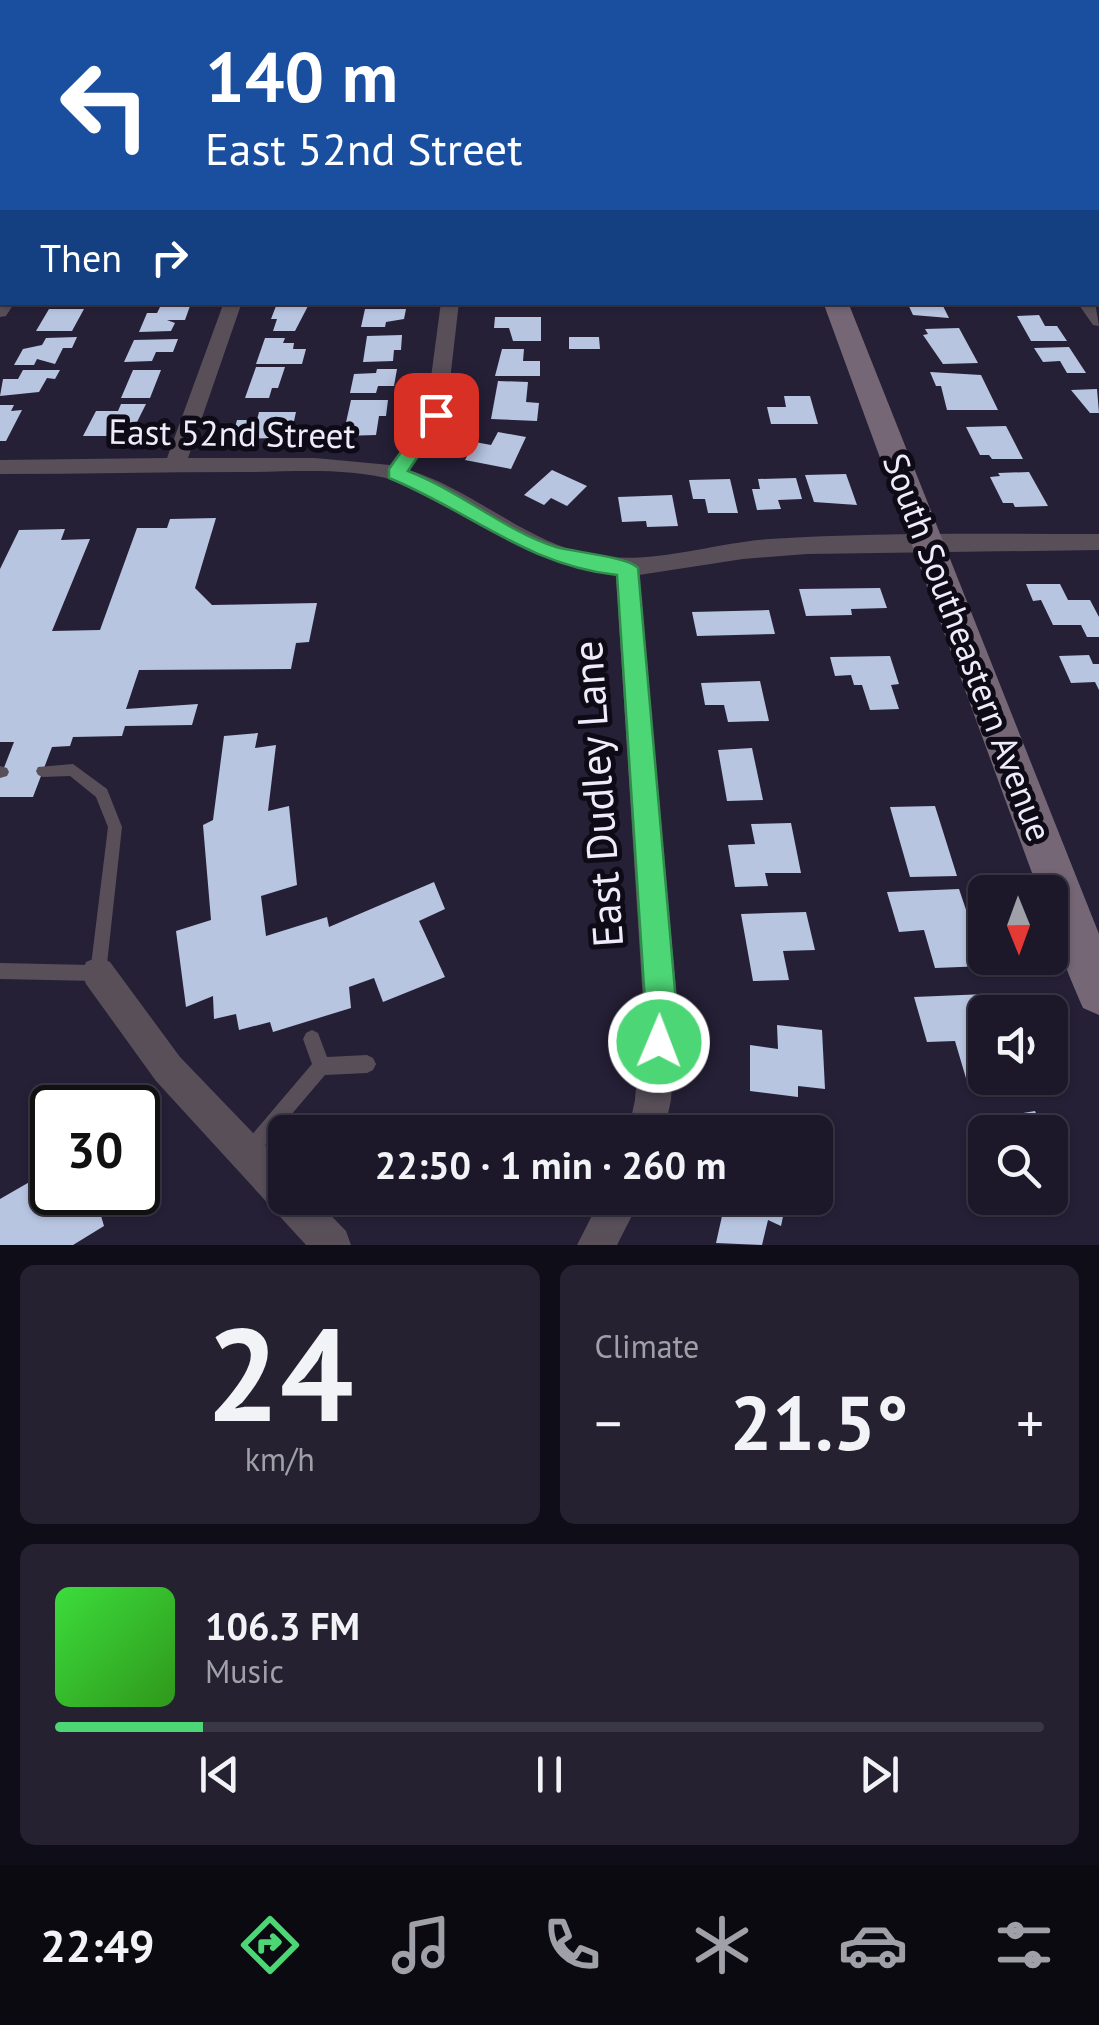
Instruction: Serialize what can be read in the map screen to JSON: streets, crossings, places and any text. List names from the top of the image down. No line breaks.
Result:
{"streets":{"main road":["South Southeastern Avenue"],"street":["East 52nd Street","East Dudley Lane"]},"crossings":[["East 52nd Street","South Southeastern Avenue"],["East 52nd Street","East Dudley Lane"]],"north":"bottom","page":{"turn":["140 m","East 52nd Street"],"then":"Then","limit":"30","trip":"22:50 · 1 min · 260 m","tile":[["24","km/h"],"Climate"],"heat":["−","21.5°","+"],"song":["106.3 FM","Music"],"tabs":"22:49"}}
